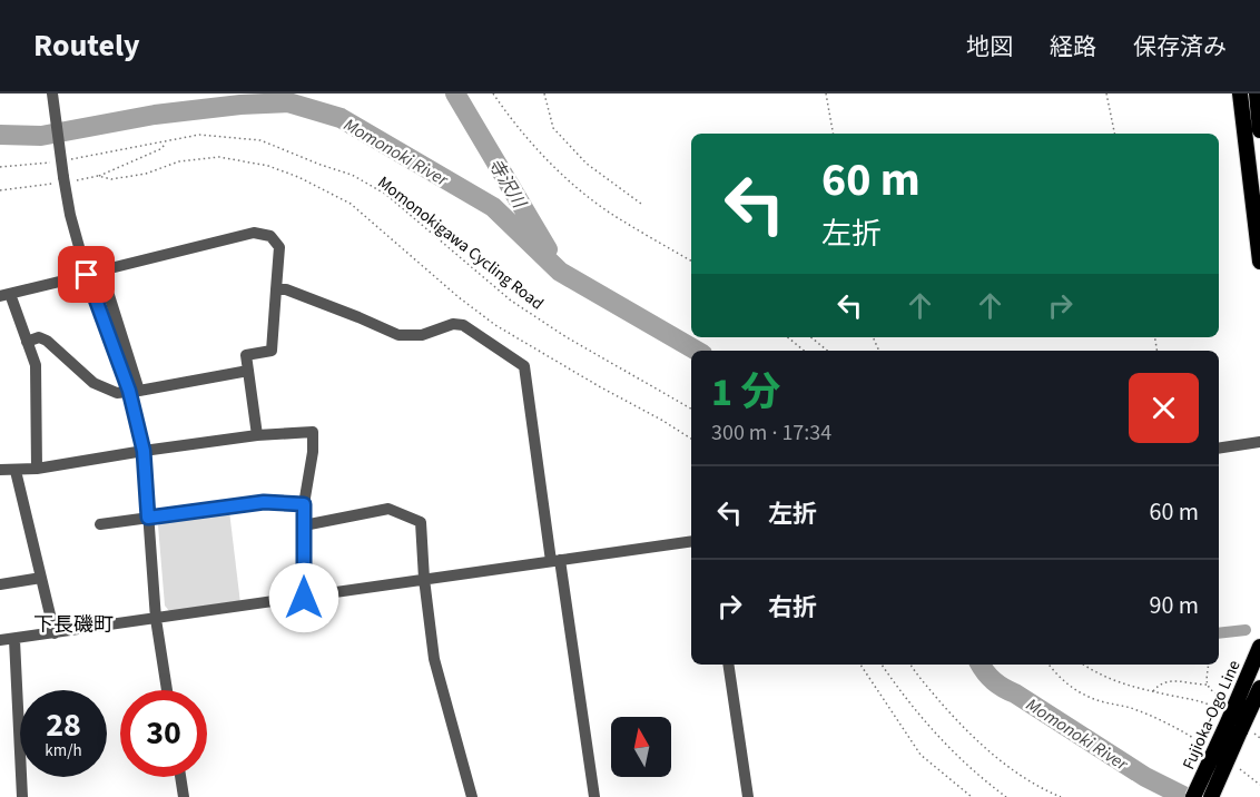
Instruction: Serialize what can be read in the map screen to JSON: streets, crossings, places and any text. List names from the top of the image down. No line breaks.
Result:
{"streets":{"main road":["Fujioka-Ogo Line"],"path":["Momonokigawa Cycling Road"]},"districts":["下長磯町"],"water":["Momonoki River","寺沢川"],"north":"top","page":{"header":"Routely","nav":["地図","経路","保存済み"],"turn":["60 m","左折"],"heading":["1 分","300 m · 17:34"],"list":[{"name":"左折","value":"60 m"},{"name":"右折","value":"90 m"}],"speed":"28 km/h","limit":"30"}}
